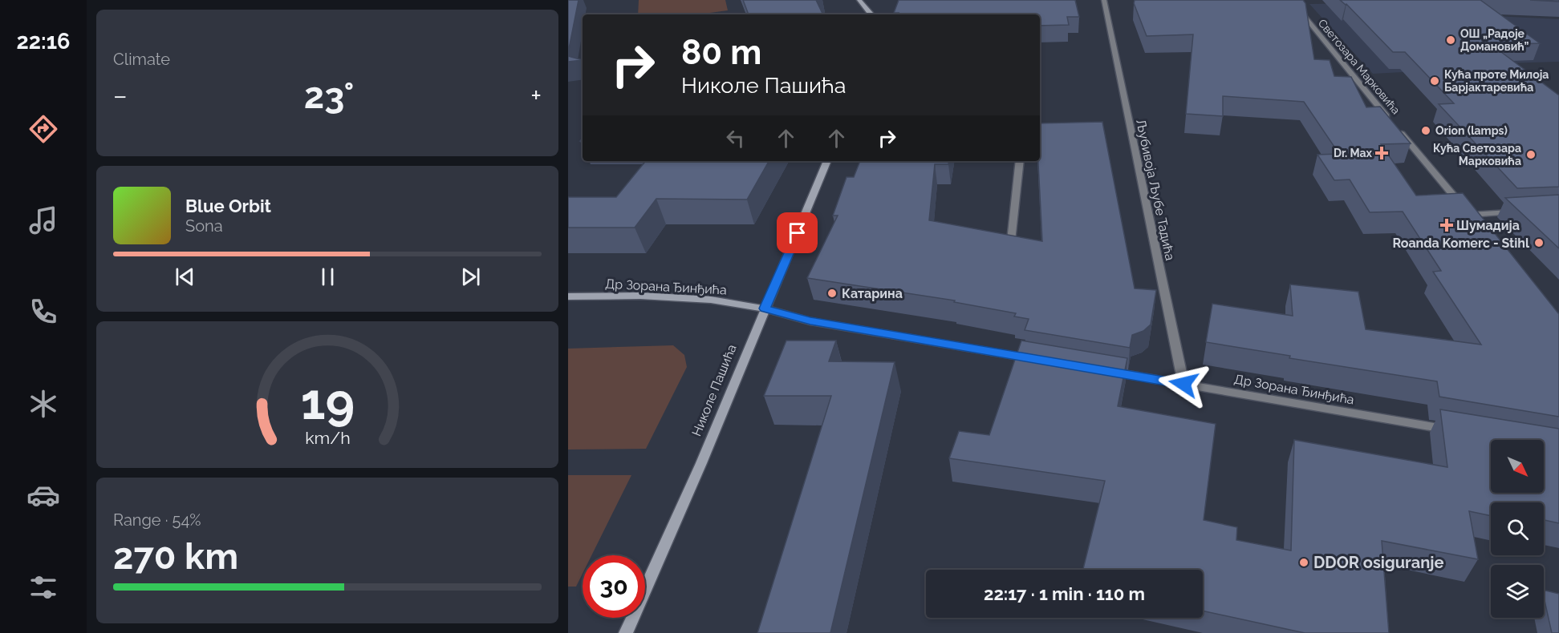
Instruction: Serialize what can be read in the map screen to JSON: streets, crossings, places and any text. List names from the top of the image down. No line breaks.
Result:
{"streets":{"street":["Светозара Марковића","Љубивоја Љубе Тадића","Др Зорана Ђинђића","Николе Пашића"]},"crossings":[["Љубивоја Љубе Тадића","Др Зорана Ђинђића"],["Др Зорана Ђинђића","Николе Пашића"]],"places":{"other":["ОШ „Радоје Домановић”","Кућа проте Милоја Барјактаревића","Orion (lamps)","Кућа Светозара Марковића","Roanda Komerc - Stihl","Катарина","DDOR osiguranje"],"health":["Dr. Max","Шумадија"]},"north":"bottom right","page":{"tabs":"22:16","tile":["Climate",["Range · 54%","270 km"]],"turn":["80 m","Николе Пашића"],"heat":["−","23°","+"],"song":["Blue Orbit","Sona"],"limit":"30","trip":"22:17 · 1 min · 110 m","gauge":["19","km/h"]}}
